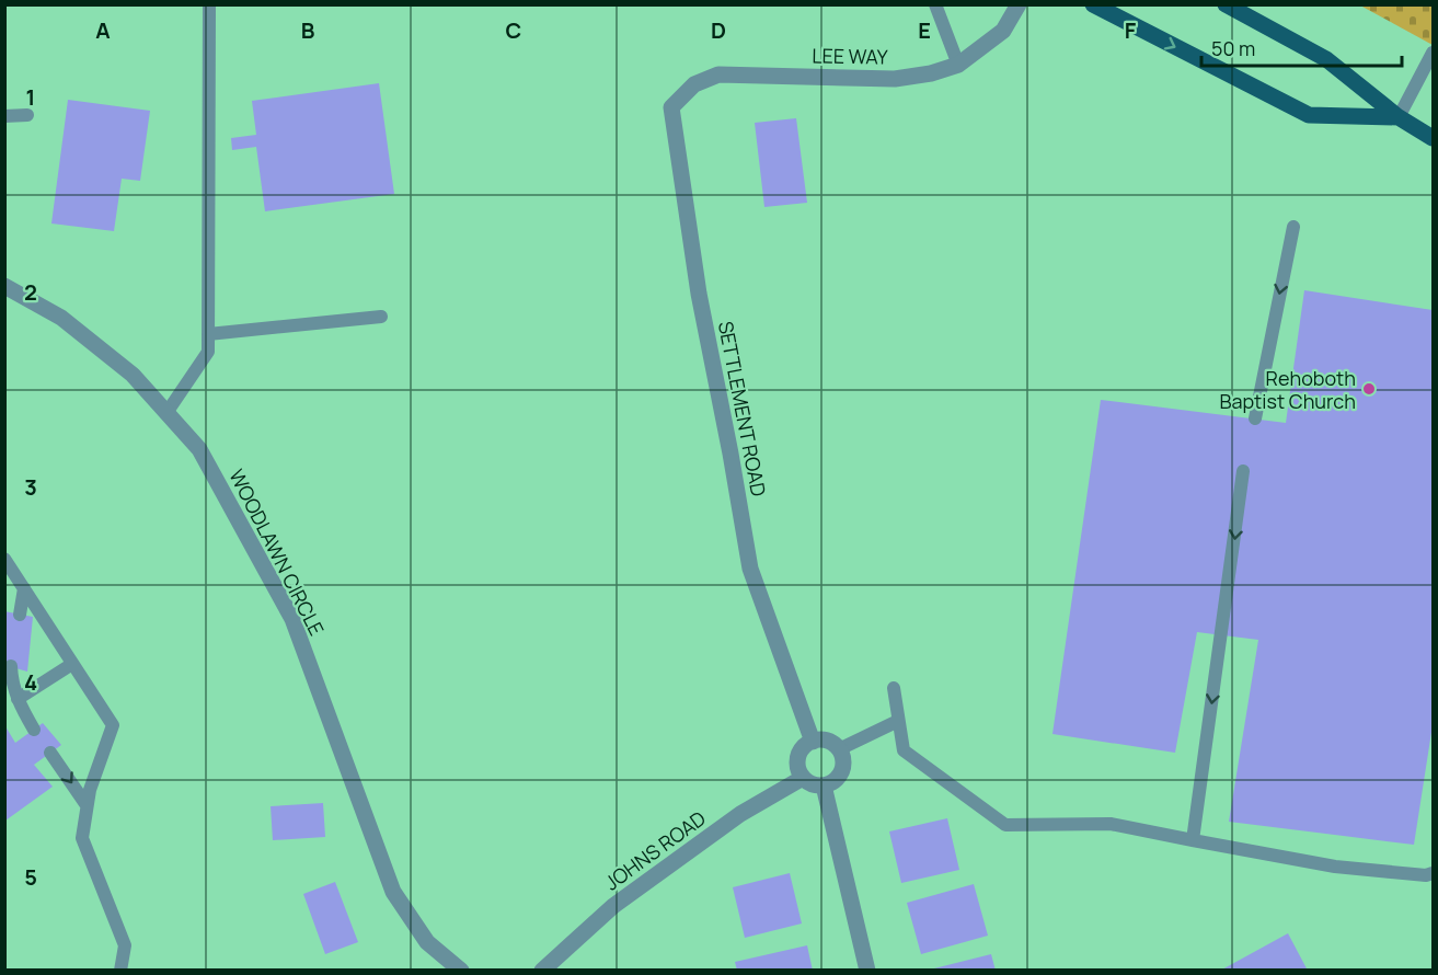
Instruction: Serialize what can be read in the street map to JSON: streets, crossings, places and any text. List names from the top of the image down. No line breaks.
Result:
{"streets":{"street":["LEE WAY","SETTLEMENT ROAD","WOODLAWN CIRCLE","JOHNS ROAD"]},"crossings":[["LEE WAY","SETTLEMENT ROAD"],["SETTLEMENT ROAD","JOHNS ROAD"]],"places":["Rehoboth Baptist Church"],"scale_bar":"50 m","grid":{"columns":["A","B","C","D","E","F"],"rows":["1","2","3","4","5"]}}
